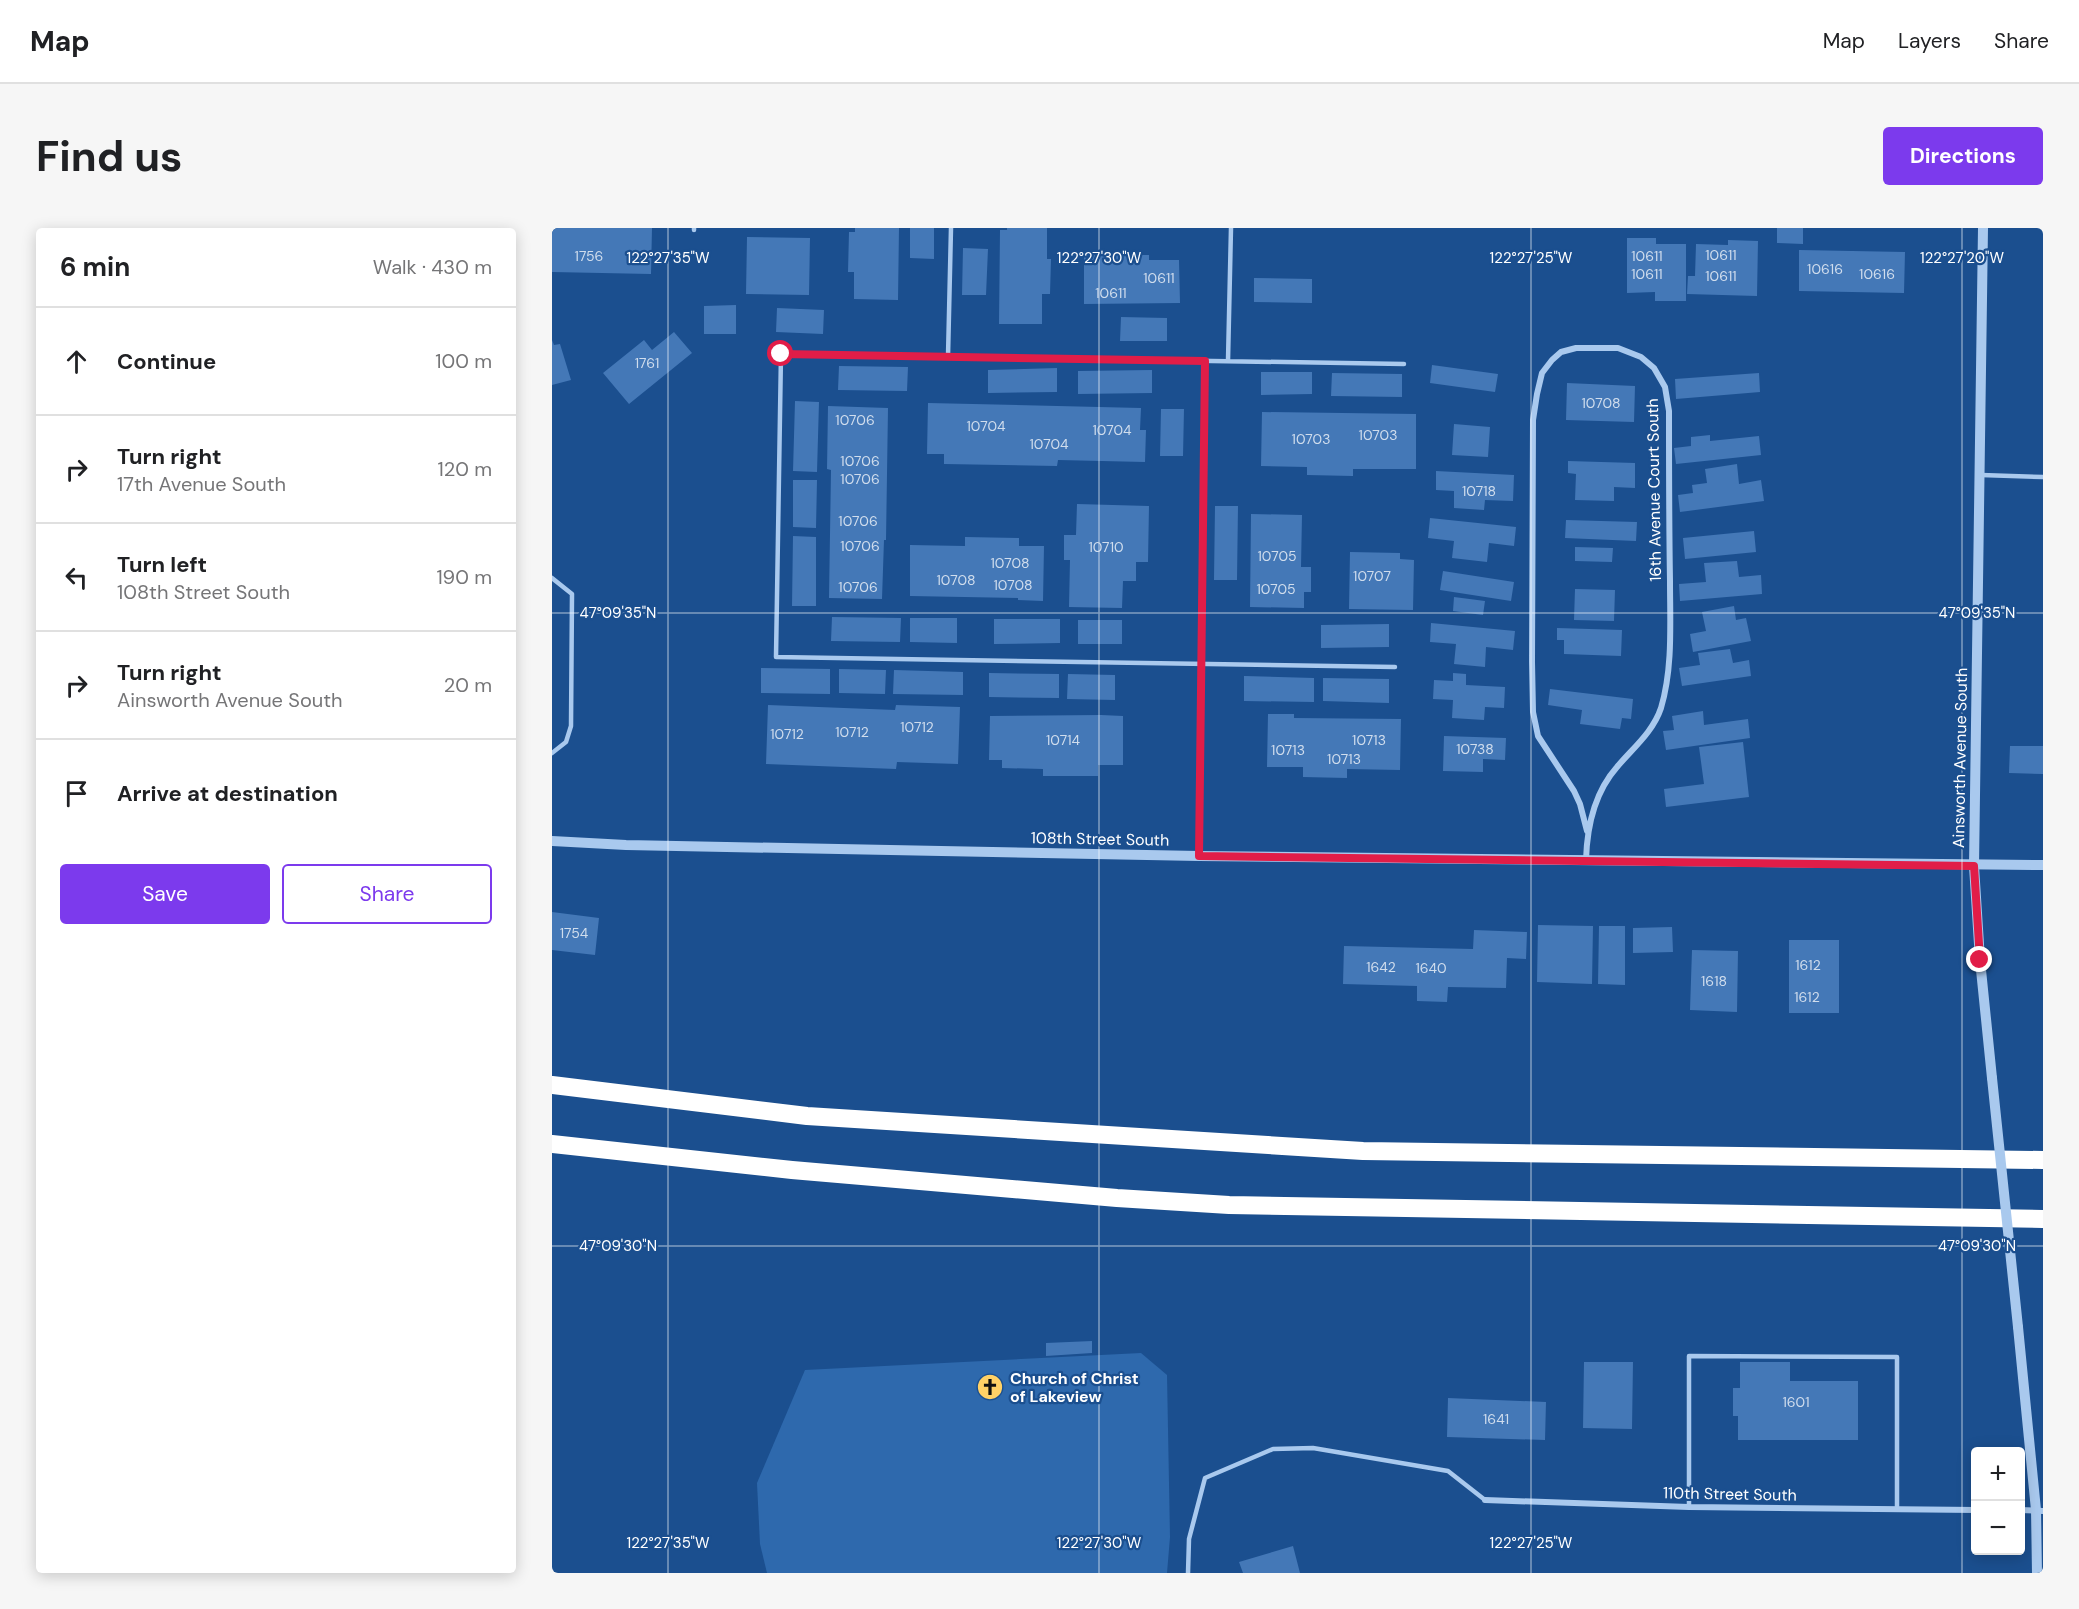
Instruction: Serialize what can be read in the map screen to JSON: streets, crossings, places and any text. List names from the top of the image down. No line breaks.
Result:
{"streets":{"street":["16th Avenue Court South","Ainsworth Avenue South","108th Street South","110th Street South"]},"crossings":[["16th Avenue Court South","108th Street South"],["Ainsworth Avenue South","108th Street South"]],"places":{"church":["Church of Christ of Lakeview"]},"house_numbers":["10611","1756","10611","10616","10611","10616","10611","10611","10611","1761","10708","10706","10704","10704","10703","10703","10704","10706","10706","10718","10706","10706","10710","10705","10708","10707","10708","10708","10706","10705","10712","10712","10712","10714","10713","10738","10713","10713","1754","1612","1642","1640","1618","1612","1601","1641"],"page":{"header":"Map","nav":["Map","Layers","Share"],"buttons":["Directions",["Save","Share"]],"title":"Find us","heading":["6 min","Walk · 430 m"],"list":[["Continue","100 m"],["Turn right","17th Avenue South","120 m"],["Turn left","108th Street South","190 m"],["Turn right","Ainsworth Avenue South","20 m"],"Arrive at destination"],"map_buttons":["+","−"]},"coordinates":["122°27'35\"W","122°27'30\"W","122°27'25\"W","122°27'20\"W","47°09'35\"N","47°09'30\"N"]}
